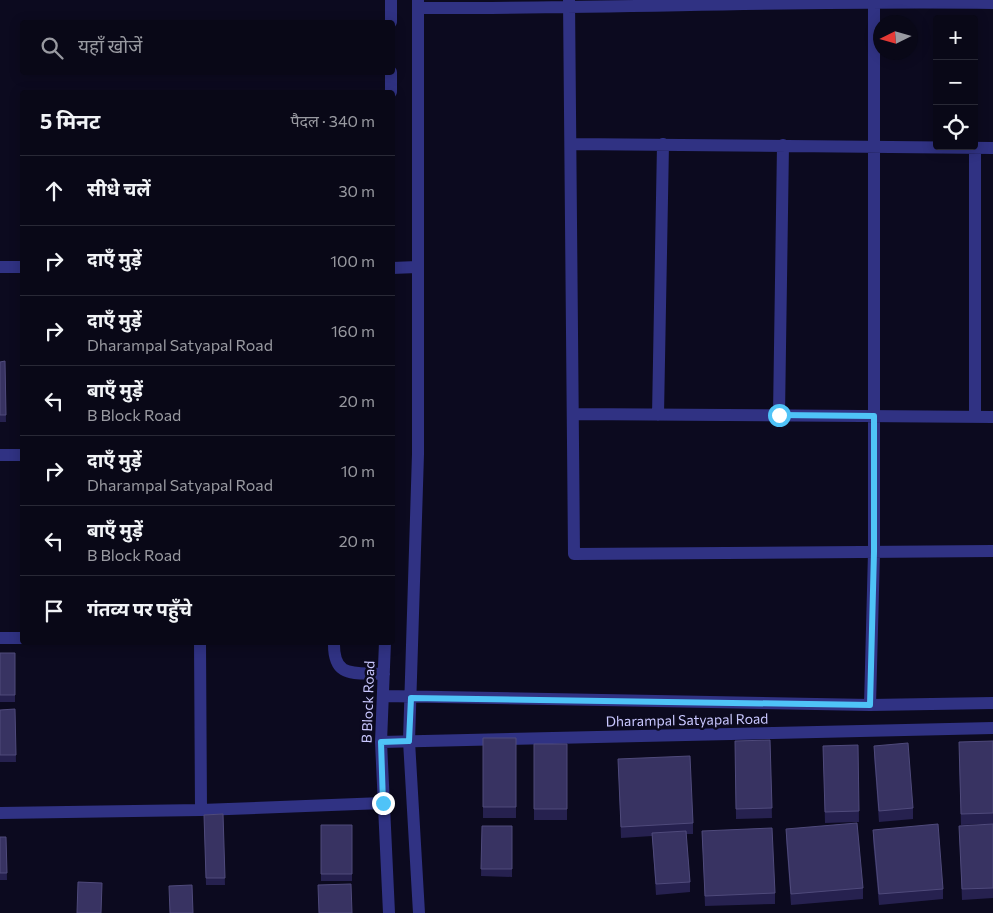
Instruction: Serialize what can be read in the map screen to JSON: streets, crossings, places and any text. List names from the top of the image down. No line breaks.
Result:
{"streets":{"street":["B Block Road","Dharampal Satyapal Road"]},"crossings":[["B Block Road","Dharampal Satyapal Road"]],"north":"left","page":{"map_buttons":["+","−"],"search":"यहाँ खोजें","heading":["5 मिनट","पैदल · 340 m"],"list":[["सीधे चलें","30 m"],["दाएँ मुड़ें","100 m"],["दाएँ मुड़ें","Dharampal Satyapal Road","160 m"],["बाएँ मुड़ें","B Block Road","20 m"],["दाएँ मुड़ें","Dharampal Satyapal Road","10 m"],["बाएँ मुड़ें","B Block Road","20 m"],"गंतव्य पर पहुँचे"]}}
